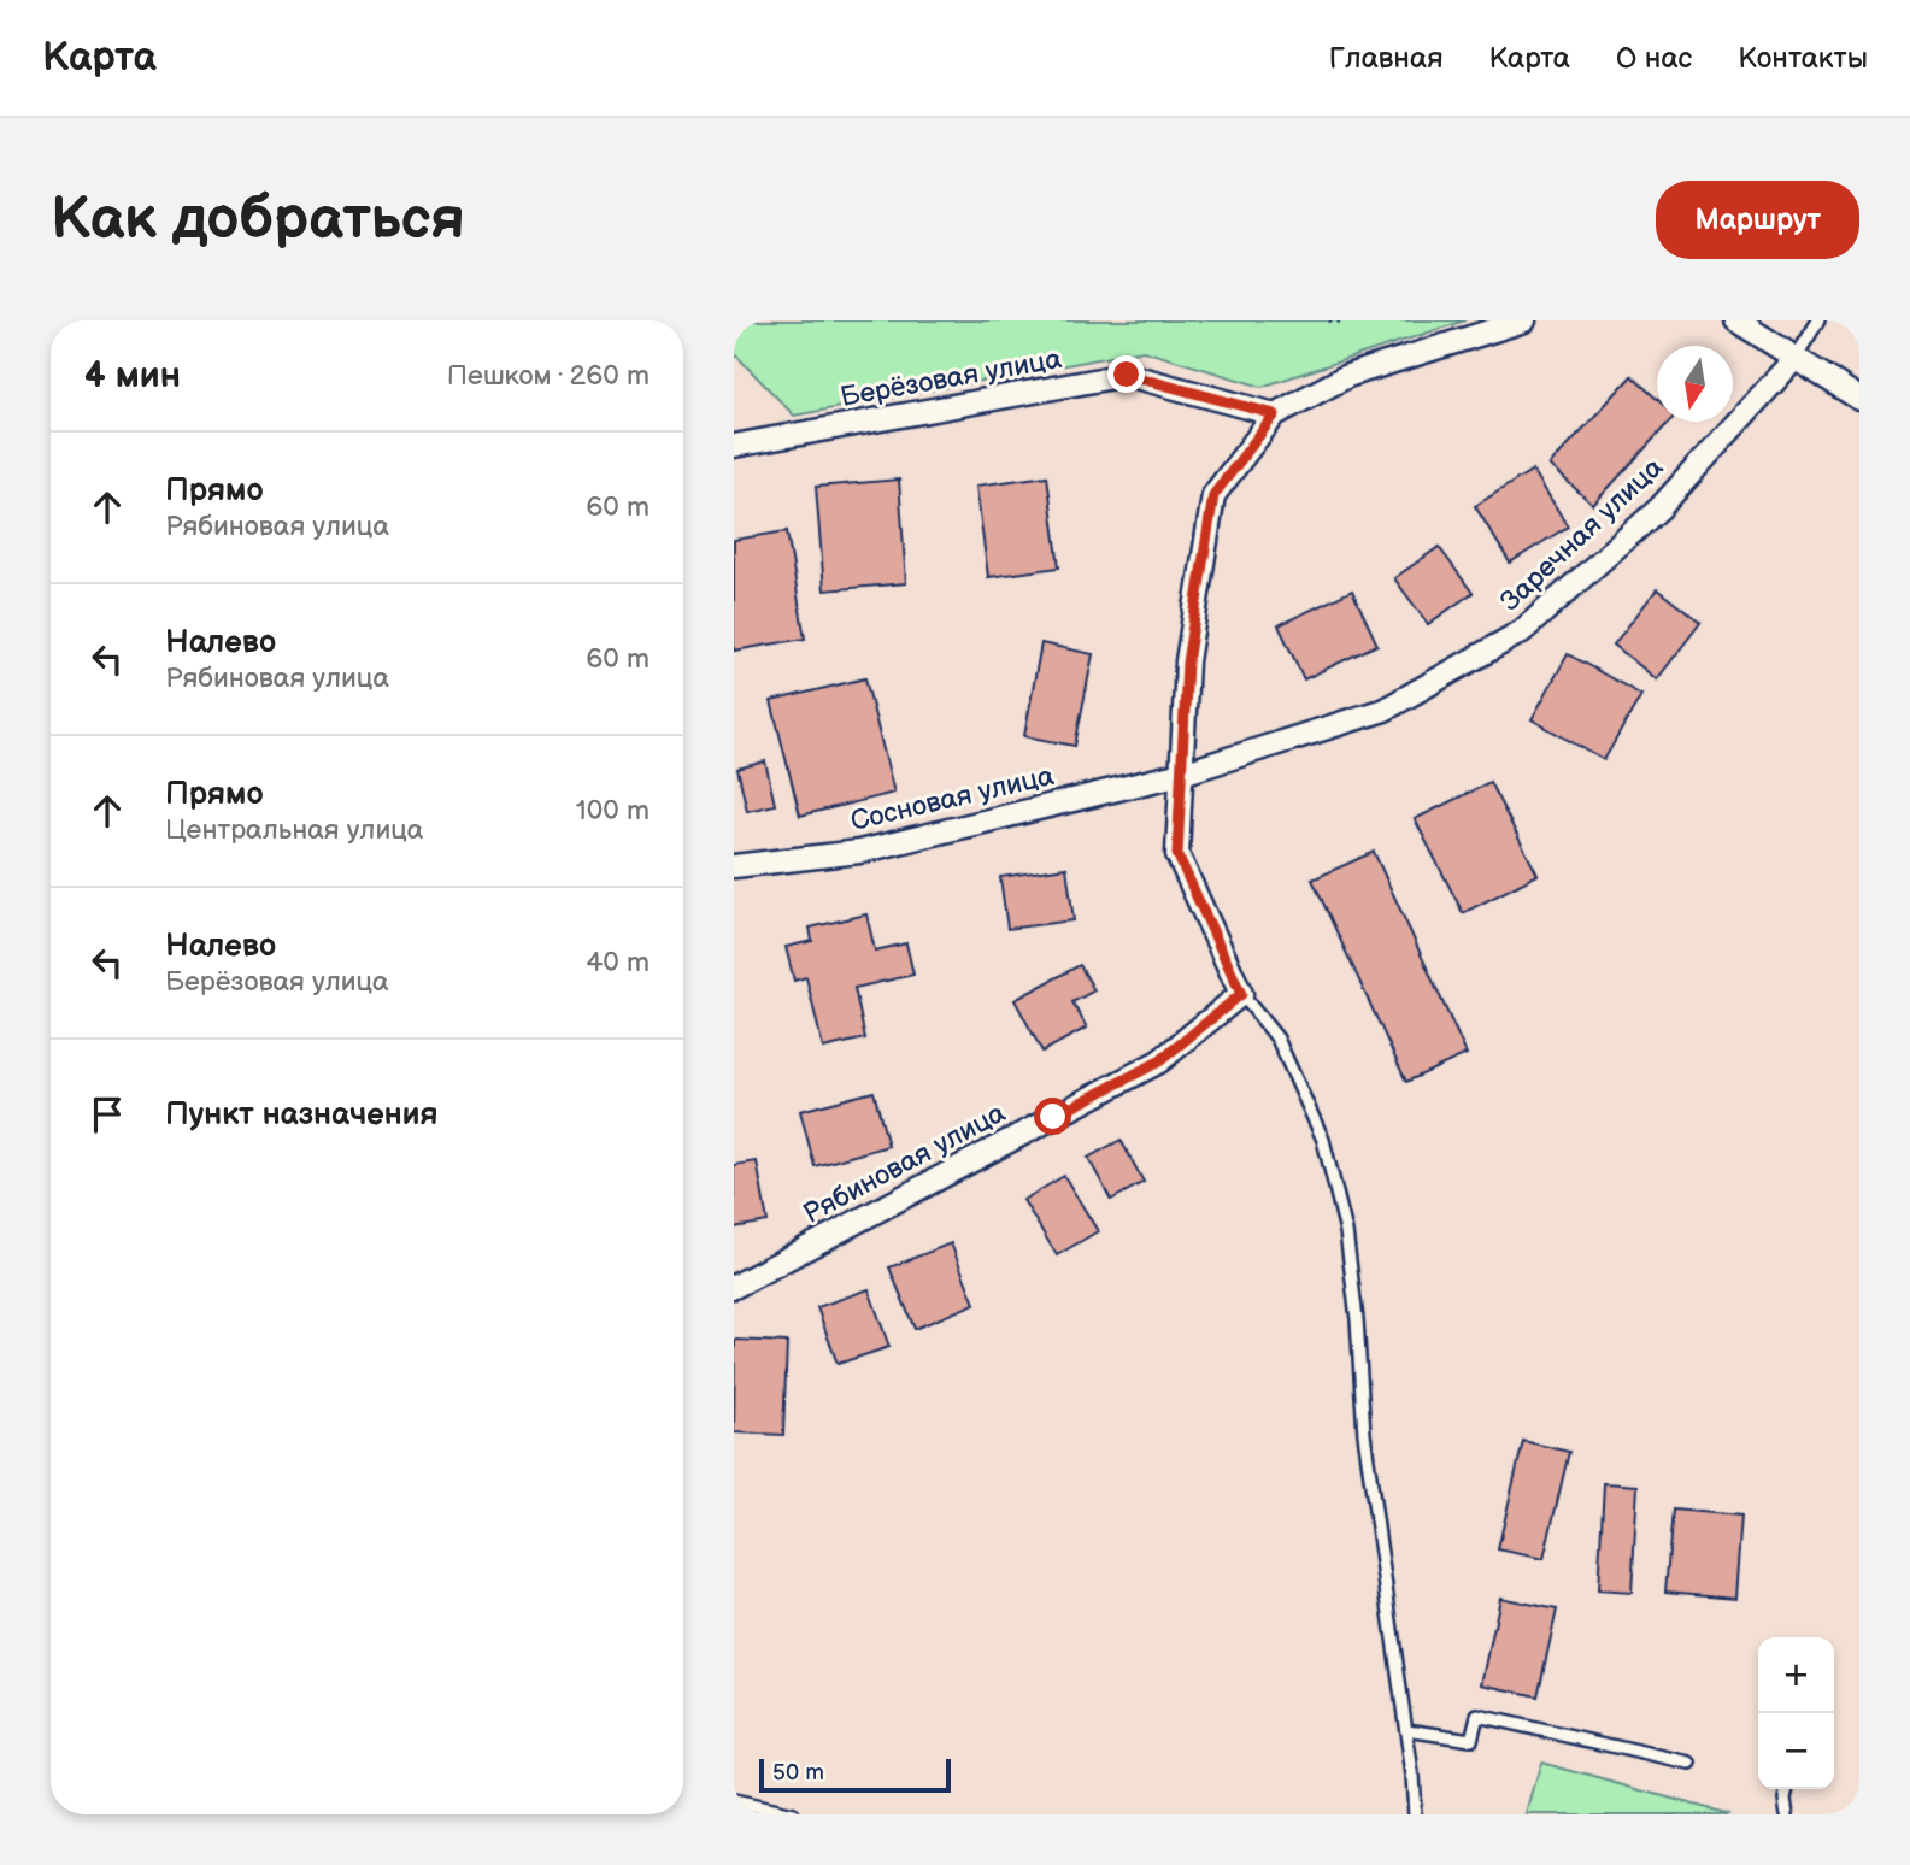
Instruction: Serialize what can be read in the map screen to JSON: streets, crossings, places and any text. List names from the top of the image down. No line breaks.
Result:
{"streets":{"street":["Берёзовая улица","Заречная улица","Сосновая улица","Рябиновая улица"]},"crossings":[["Заречная улица","Сосновая улица"]],"scale_bar":"50 m","north":"bottom","page":{"header":"Карта","nav":["Главная","Карта","О нас","Контакты"],"buttons":"Маршрут","title":"Как добраться","heading":["4 мин","Пешком · 260 m"],"list":[["Прямо","Рябиновая улица","60 m"],["Налево","Рябиновая улица","60 m"],["Прямо","Центральная улица","100 m"],["Налево","Берёзовая улица","40 m"],"Пункт назначения"],"map_buttons":["+","−"],"scale":"50 m"}}
